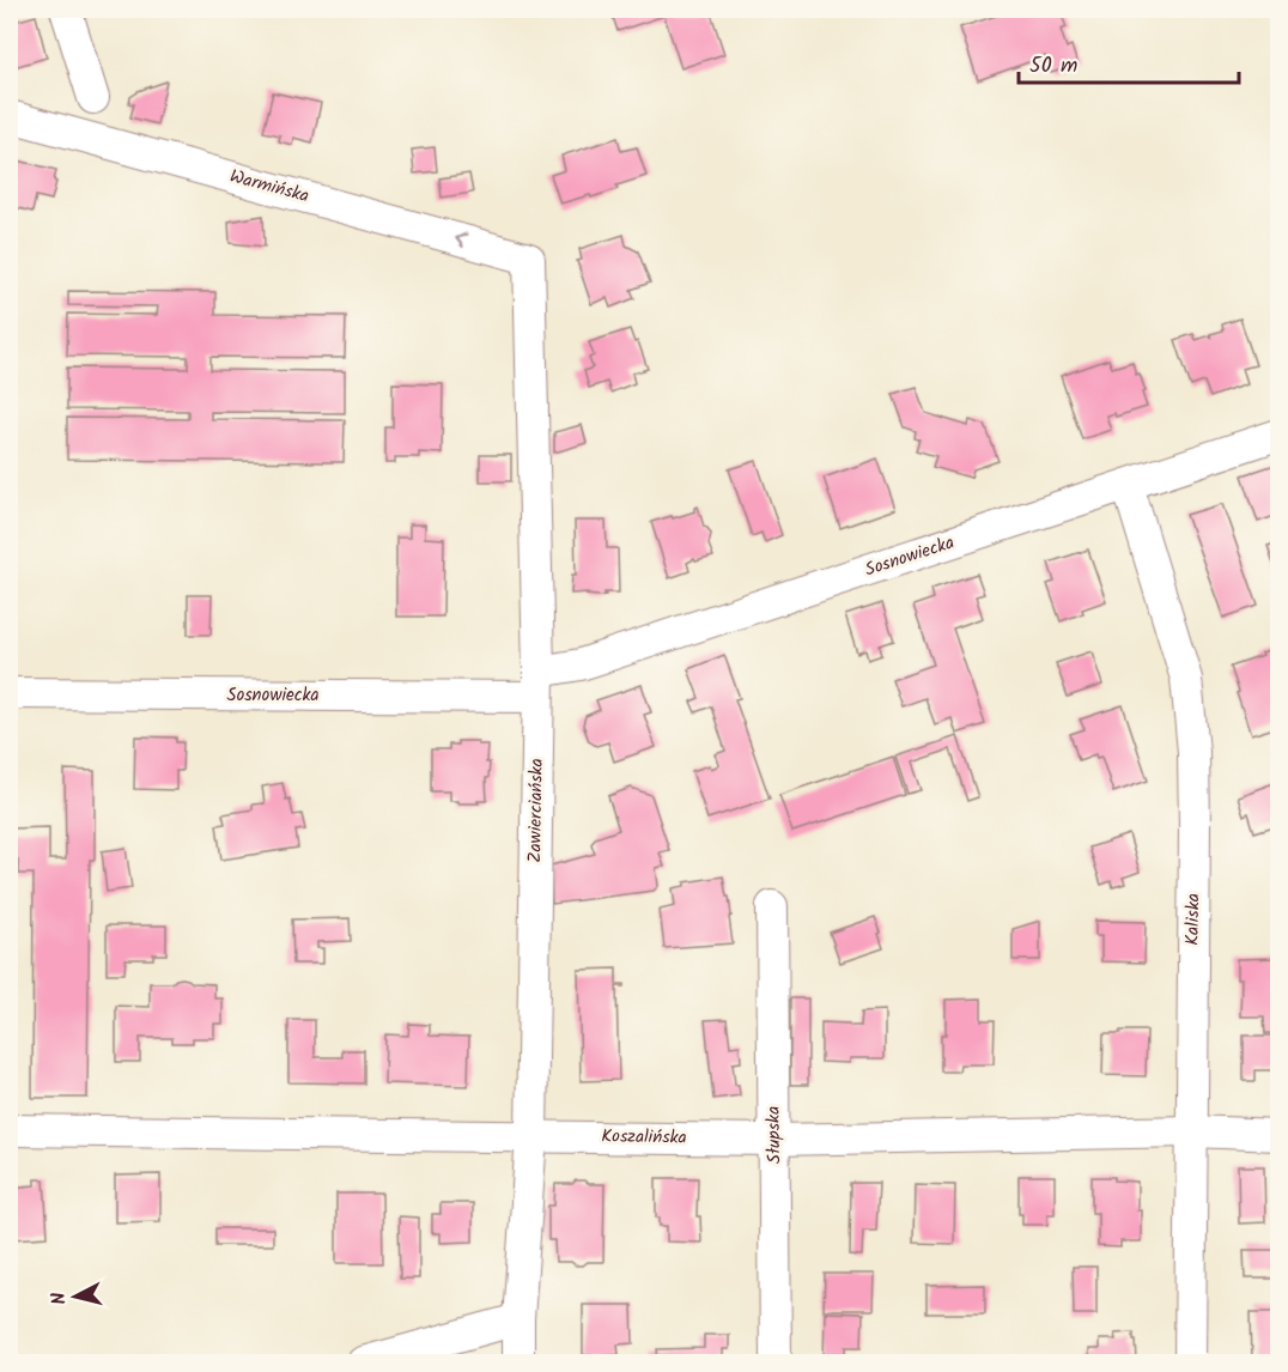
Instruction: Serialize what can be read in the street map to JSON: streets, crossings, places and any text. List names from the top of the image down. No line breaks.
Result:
{"streets":{"street":["Warmińska","Sosnowiecka","Zawierciańska","Kaliska","Słupska","Koszalińska"]},"crossings":[["Warmińska","Zawierciańska"],["Sosnowiecka","Zawierciańska"],["Sosnowiecka","Kaliska"],["Zawierciańska","Koszalińska"],["Kaliska","Koszalińska"],["Słupska","Koszalińska"]],"one_way":["Warmińska"],"scale_bar":"50 m","north":"left"}
